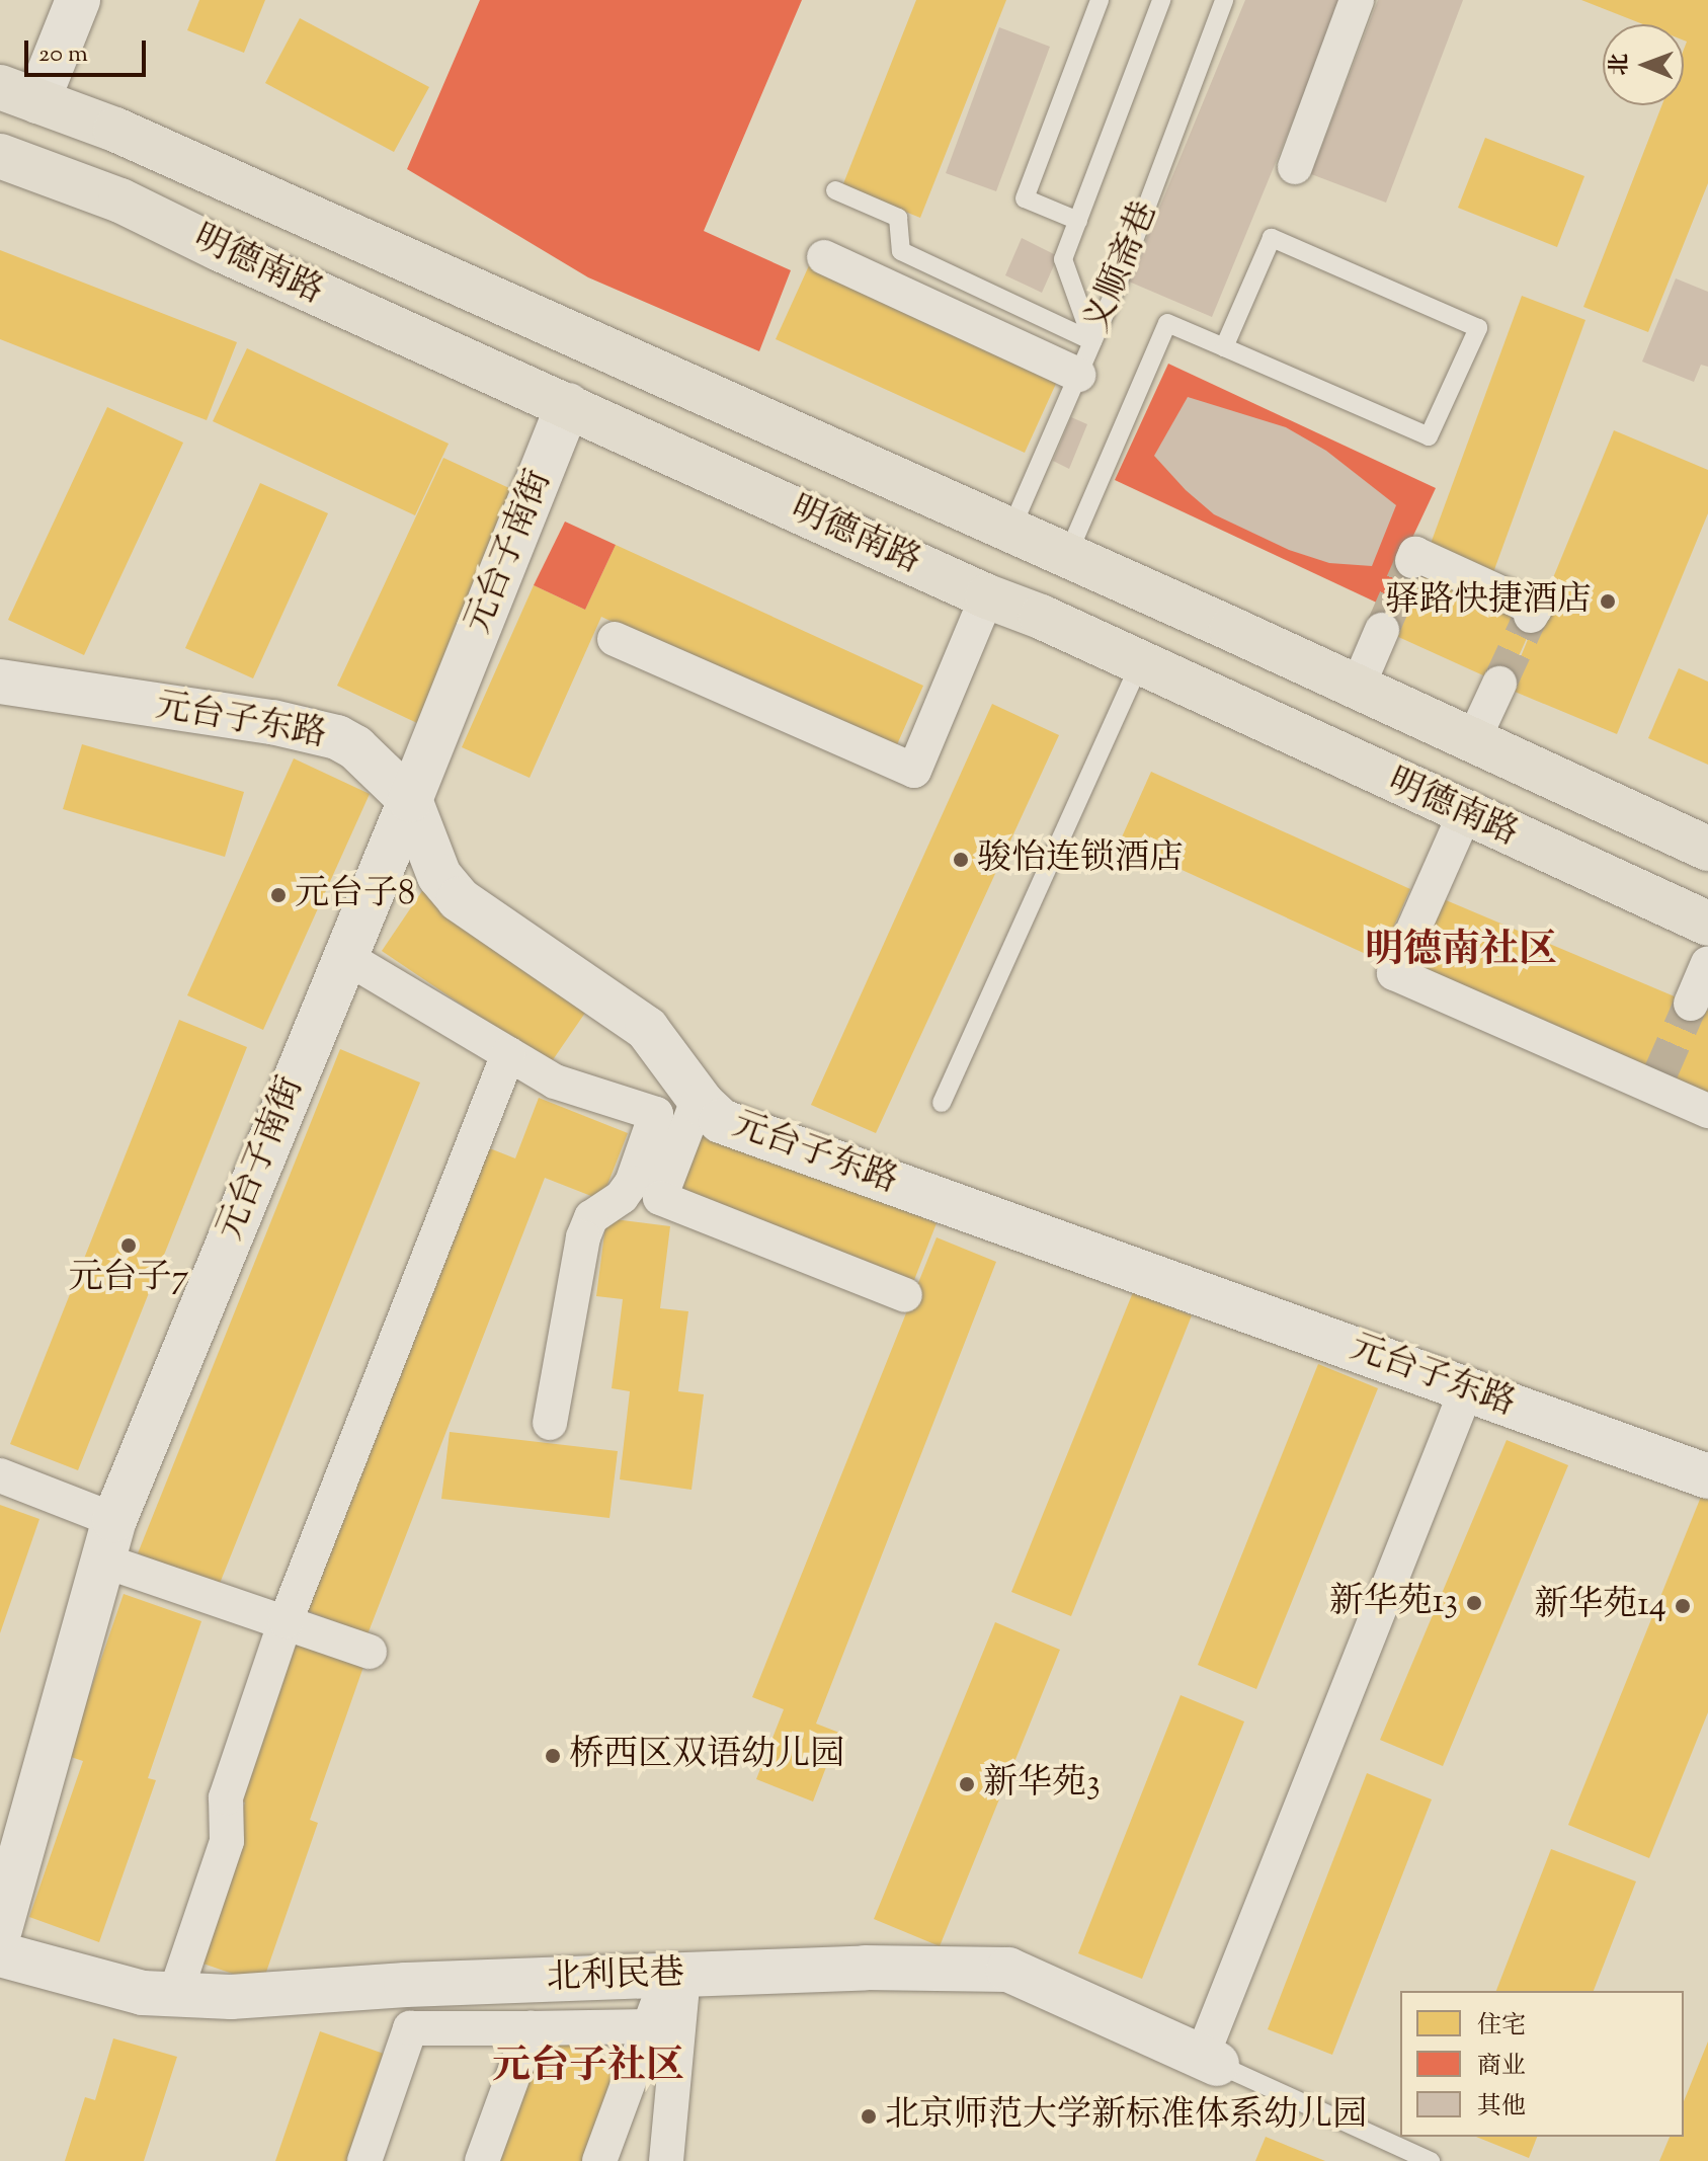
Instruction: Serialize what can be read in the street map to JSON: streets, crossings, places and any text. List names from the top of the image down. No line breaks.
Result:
{"streets":{"main road":["明德南路"],"street":["元台子南街","元台子东路","北利民巷"],"lane":["义顺斋巷"]},"crossings":[["明德南路","义顺斋巷"],["明德南路","元台子南街"],["元台子南街","元台子东路"]],"districts":["明德南社区","元台子社区"],"places":["驿路快捷酒店","骏怡连锁酒店","元台子8","元台子7","新华苑13","新华苑14","桥西区双语幼儿园","新华苑3","北京师范大学新标准体系幼儿园"],"legend":["住宅","商业","其他"],"scale_bar":"20 m","north":"left"}
